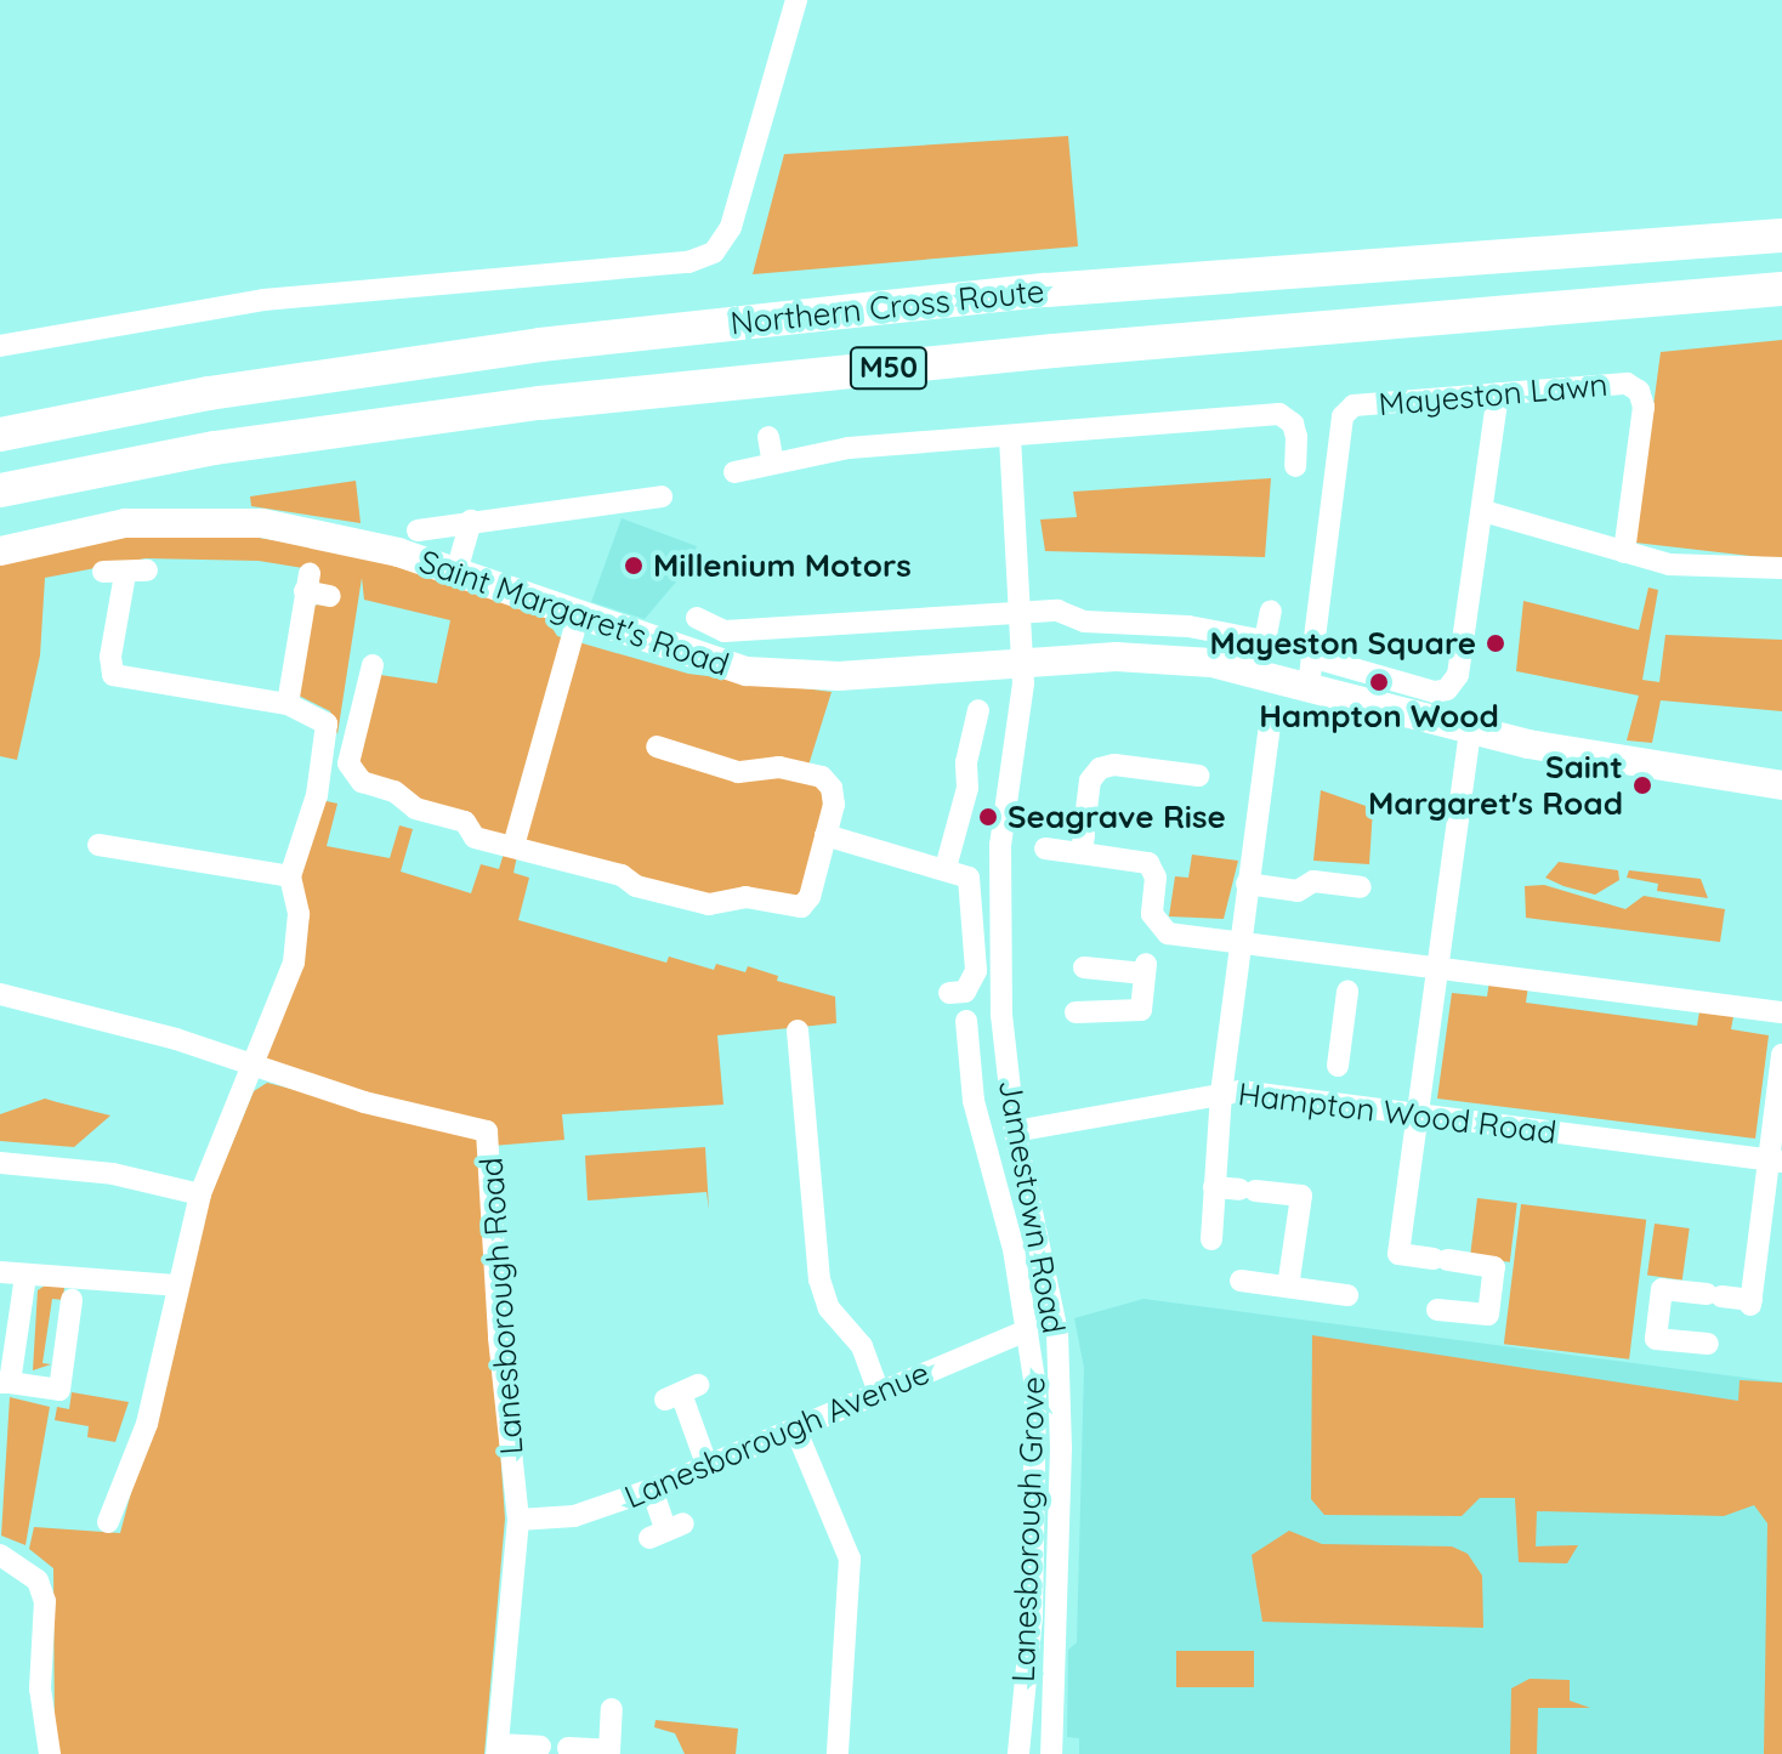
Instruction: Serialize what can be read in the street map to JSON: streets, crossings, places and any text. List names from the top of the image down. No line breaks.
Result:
{"streets":{"highway":["Northern Cross Route","M50"],"main road":["Saint Margaret's Road"],"street":["Mayeston Lawn","Hampton Wood Road","Jamestown Road","Lanesborough Road","Lanesborough Avenue","Lanesborough Grove"]},"crossings":[["Mayeston Lawn","Saint Margaret's Road"],["Saint Margaret's Road","Jamestown Road"],["Hampton Wood Road","Jamestown Road"],["Lanesborough Road","Lanesborough Avenue"],["Lanesborough Avenue","Lanesborough Grove"]],"places":["Millenium Motors","Mayeston Square","Hampton Wood","Saint Margaret's Road","Seagrave Rise"]}
